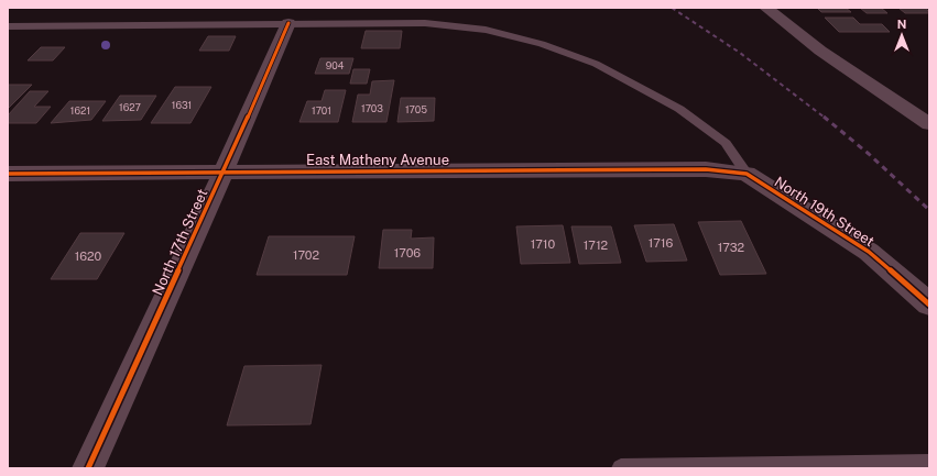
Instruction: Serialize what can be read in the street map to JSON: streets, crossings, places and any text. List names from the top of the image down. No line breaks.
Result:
{"streets":{"street":["East Matheny Avenue","North 19th Street","North 17th Street"]},"crossings":[["East Matheny Avenue","North 19th Street"],["East Matheny Avenue","North 17th Street"]],"house_numbers":["904","1631","1627","1703","1705","1621","1701","1716","1710","1712","1732","1706","1702","1620"],"north":"top"}
